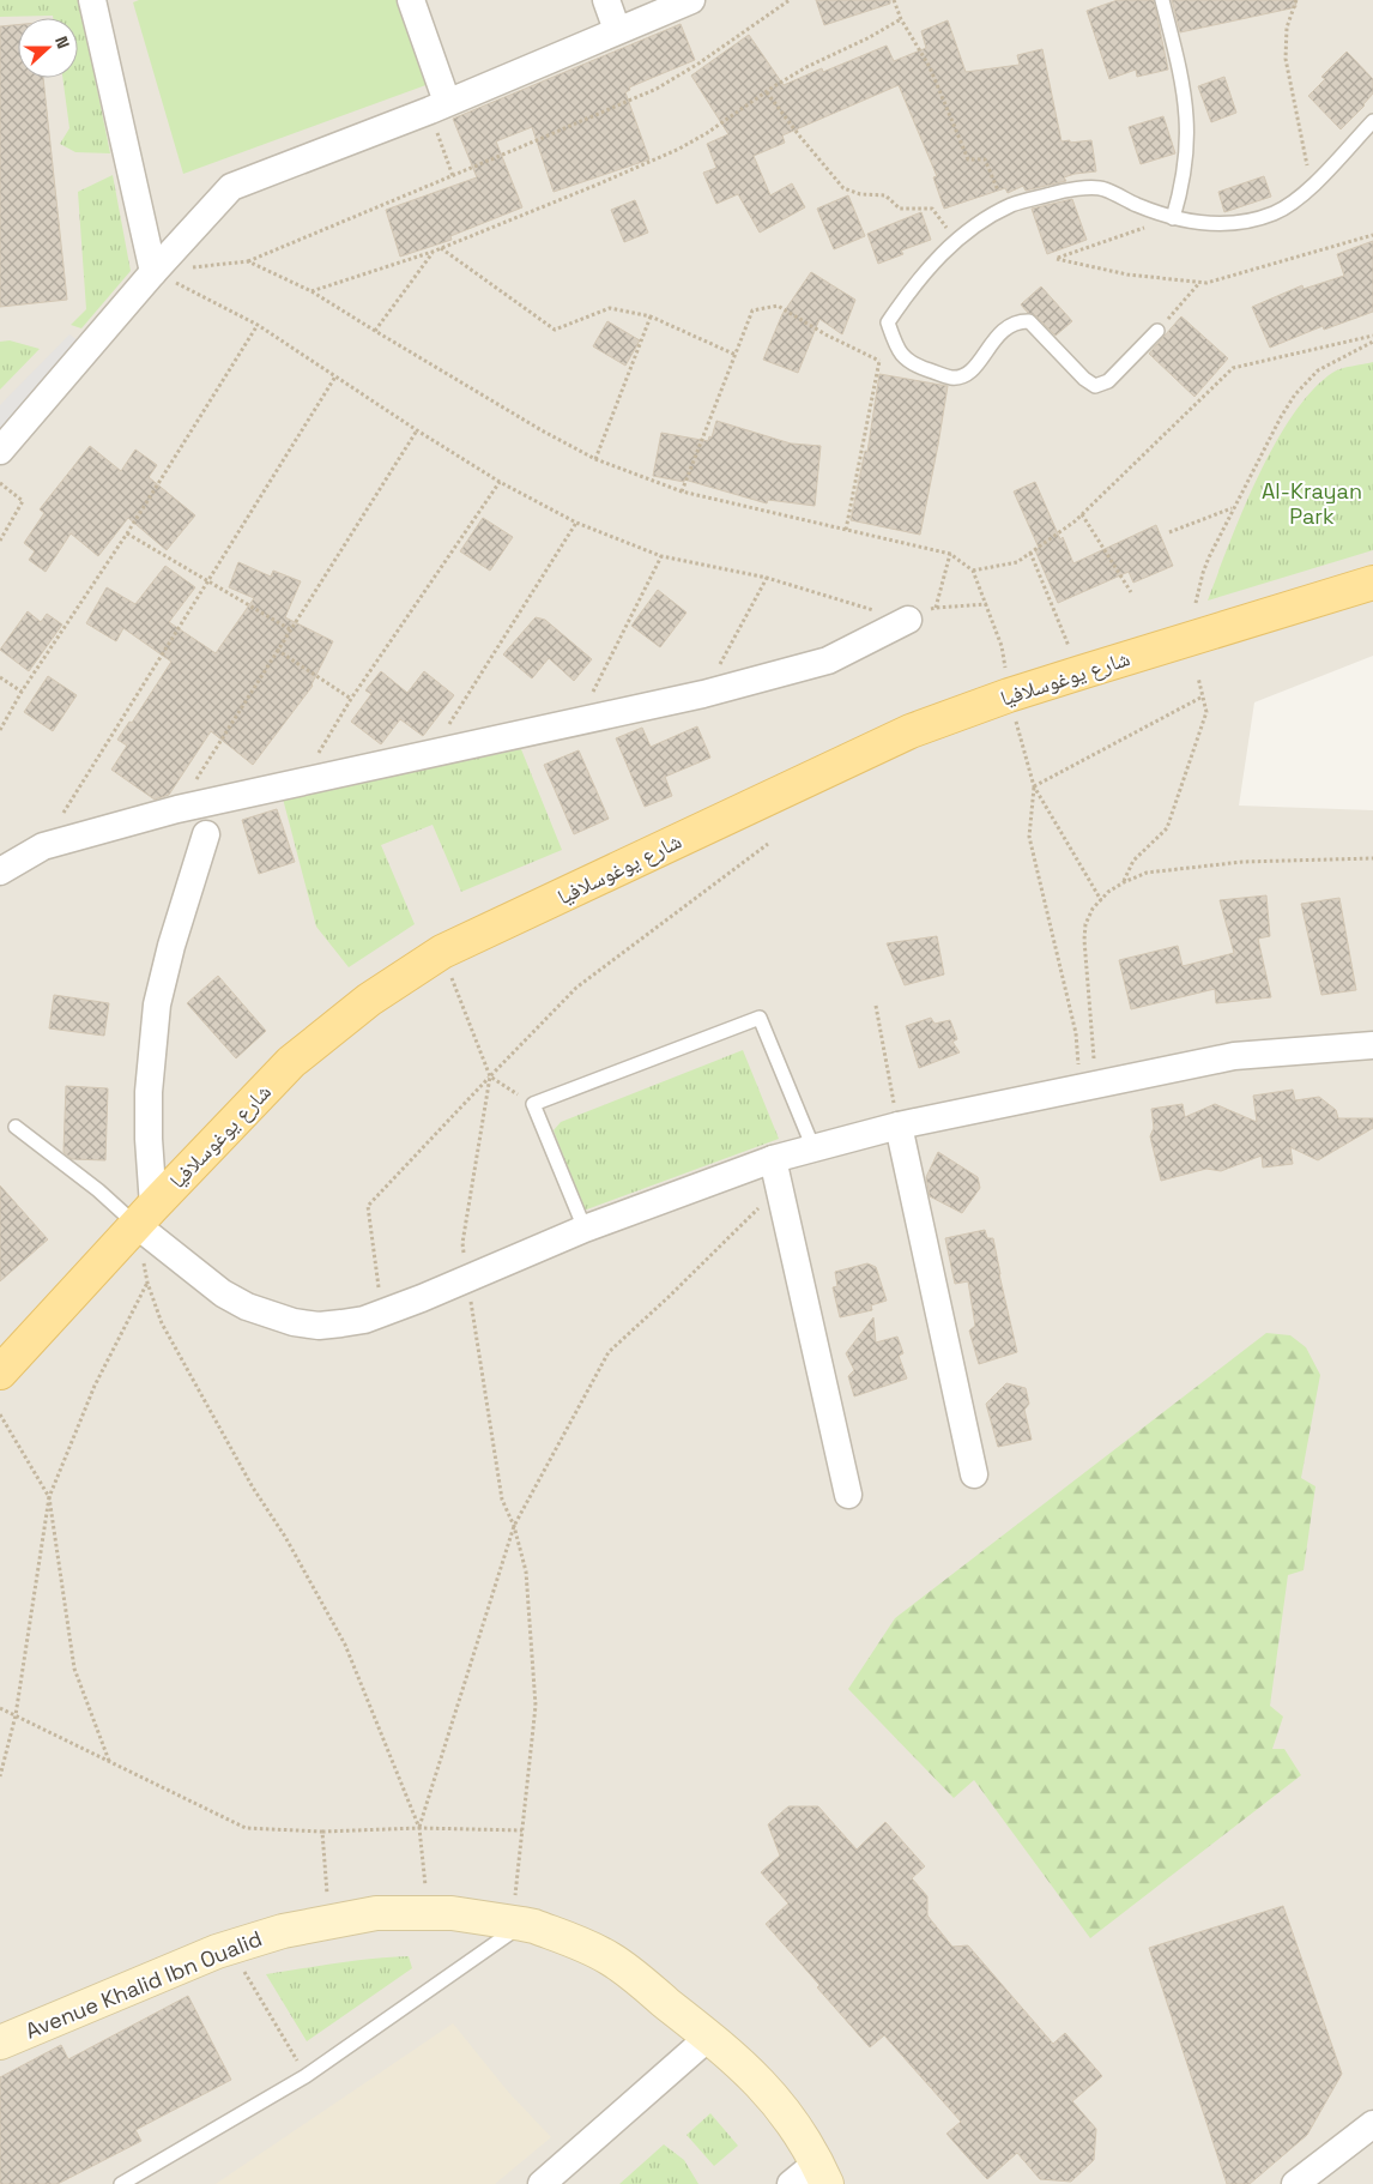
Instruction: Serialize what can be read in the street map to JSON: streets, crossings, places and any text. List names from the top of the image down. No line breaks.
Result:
{"streets":{"main road":["شارع يوغوسلافيا","Avenue Khalid Ibn Oualid"]},"parks":["Al-Krayan Park"],"north":"right"}
